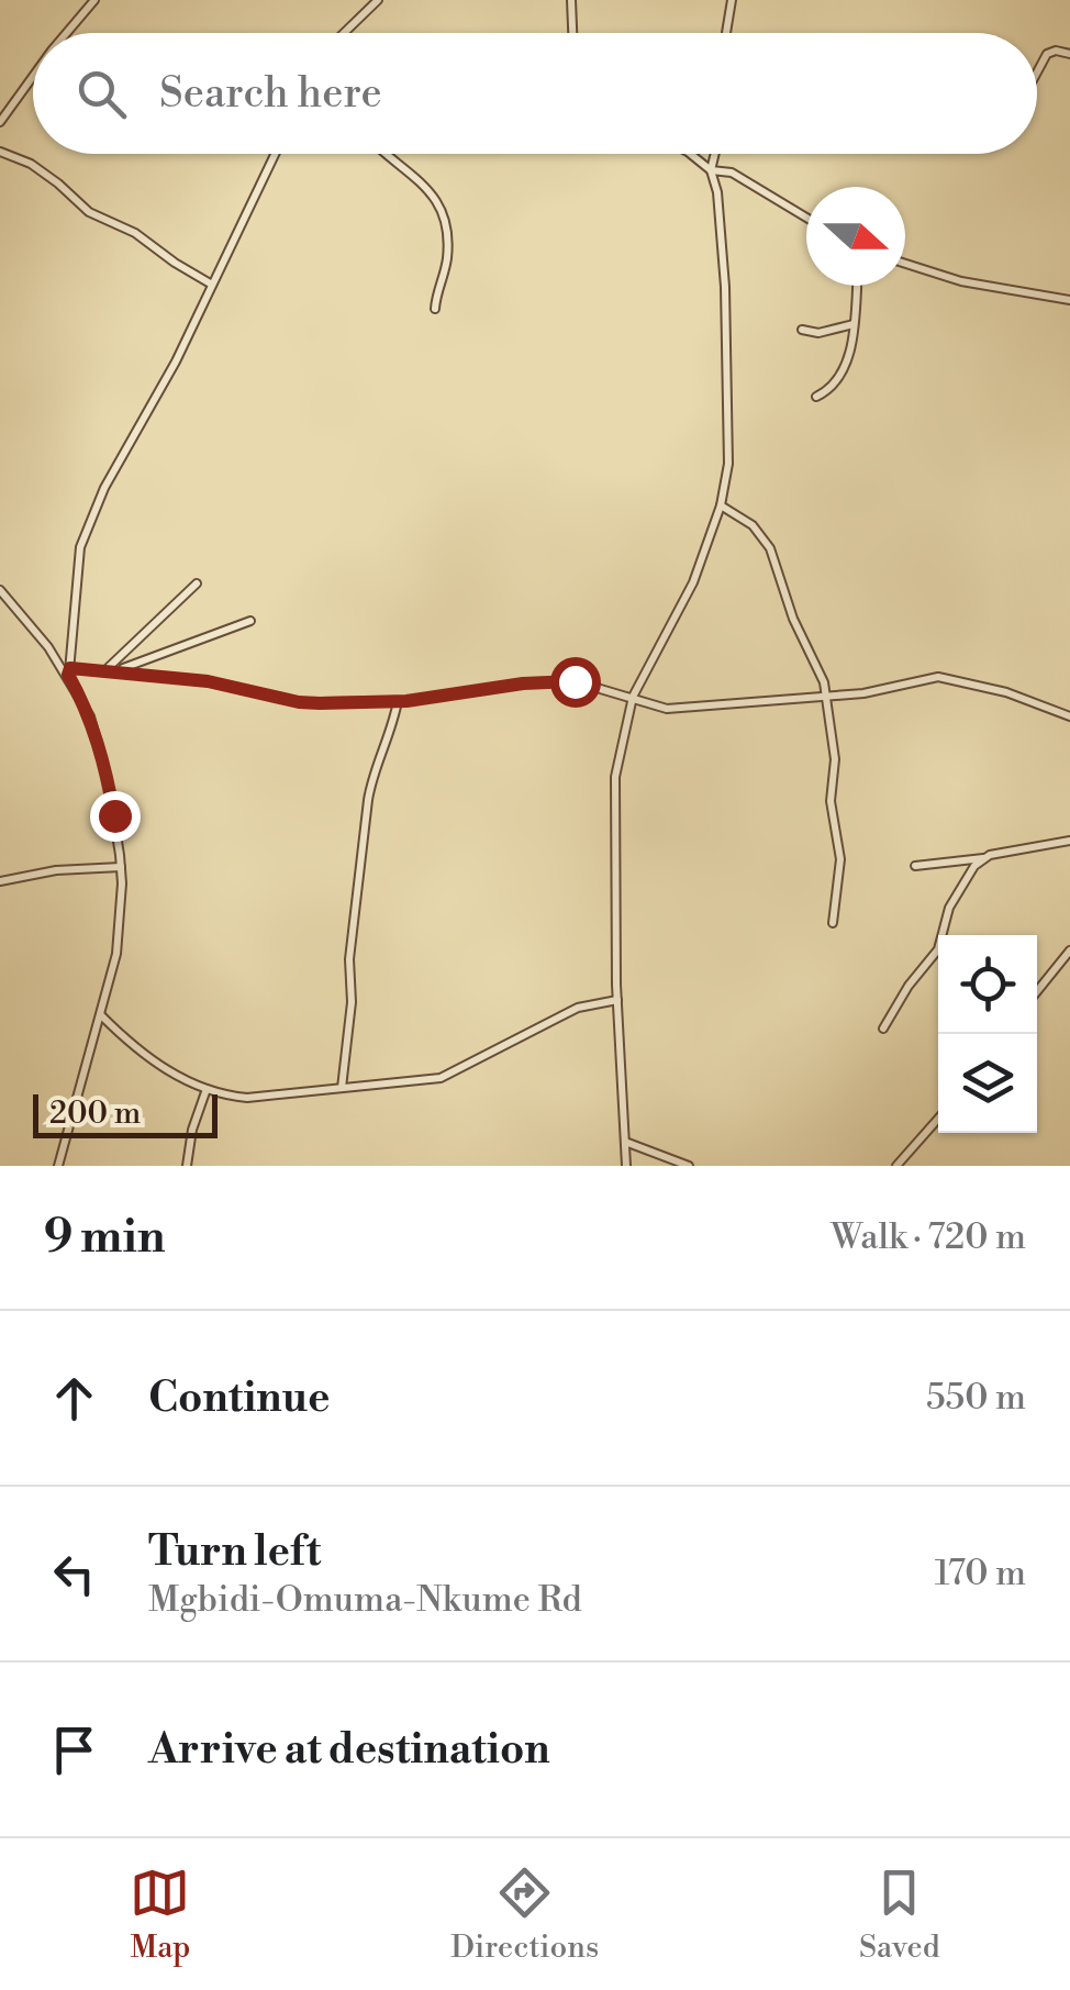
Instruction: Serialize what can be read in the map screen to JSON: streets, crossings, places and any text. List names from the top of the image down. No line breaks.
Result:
{"scale_bar":"200 m","north":"right","page":{"search":"Search here","scale":"200 m","heading":["9 min","Walk · 720 m"],"list":[["Continue","550 m"],["Turn left","Mgbidi-Omuma-Nkume Rd","170 m"],"Arrive at destination"],"nav":["Map","Directions","Saved"]}}
